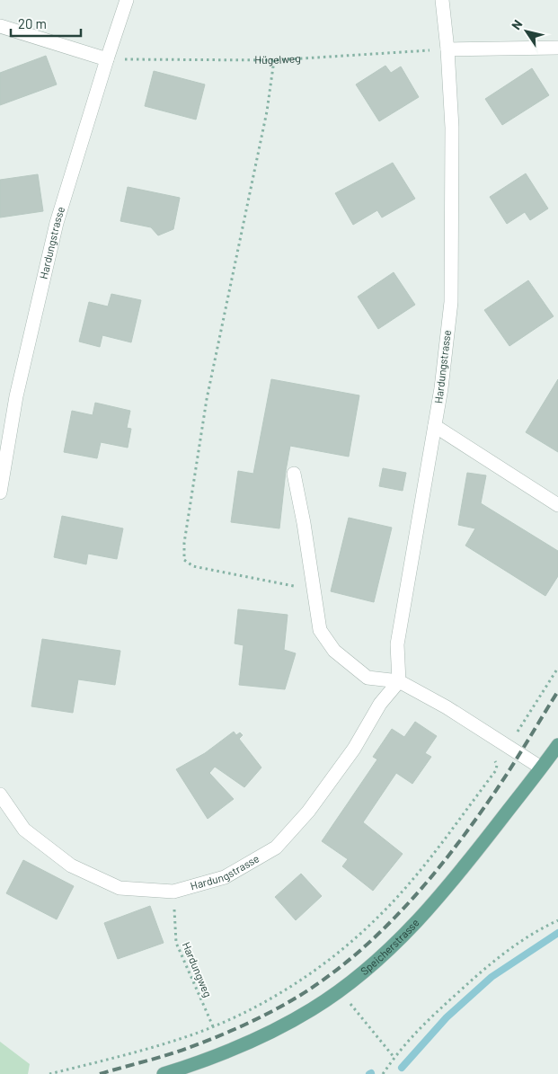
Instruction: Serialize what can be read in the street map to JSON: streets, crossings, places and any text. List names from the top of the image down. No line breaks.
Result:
{"streets":{"main road":["Speicherstrasse"],"street":["Hardungstrasse"],"path":["Hügelweg","Hardungweg"]},"crossings":[["Hardungstrasse","Hardungweg"]],"scale_bar":"20 m","north":"top left"}
